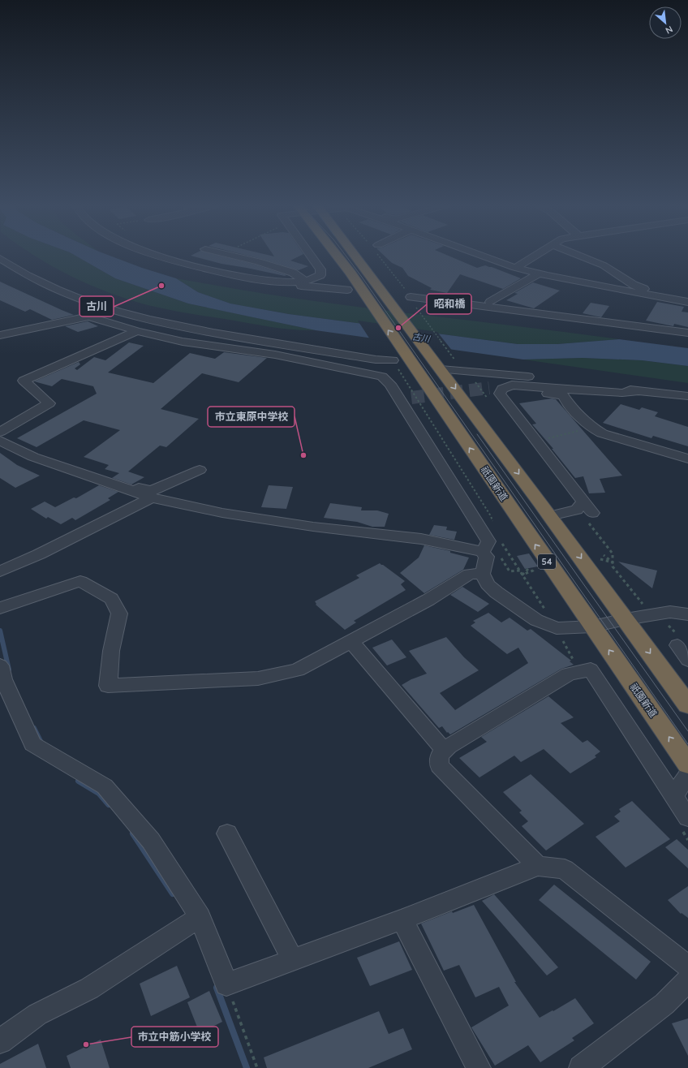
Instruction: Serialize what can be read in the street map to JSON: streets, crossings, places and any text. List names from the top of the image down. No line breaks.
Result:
{"streets":{"highway":["祇園新道","54"]},"water":["古川"],"places":["古川","昭和橋","市立東原中学校","市立中筋小学校"],"north":"bottom right"}
